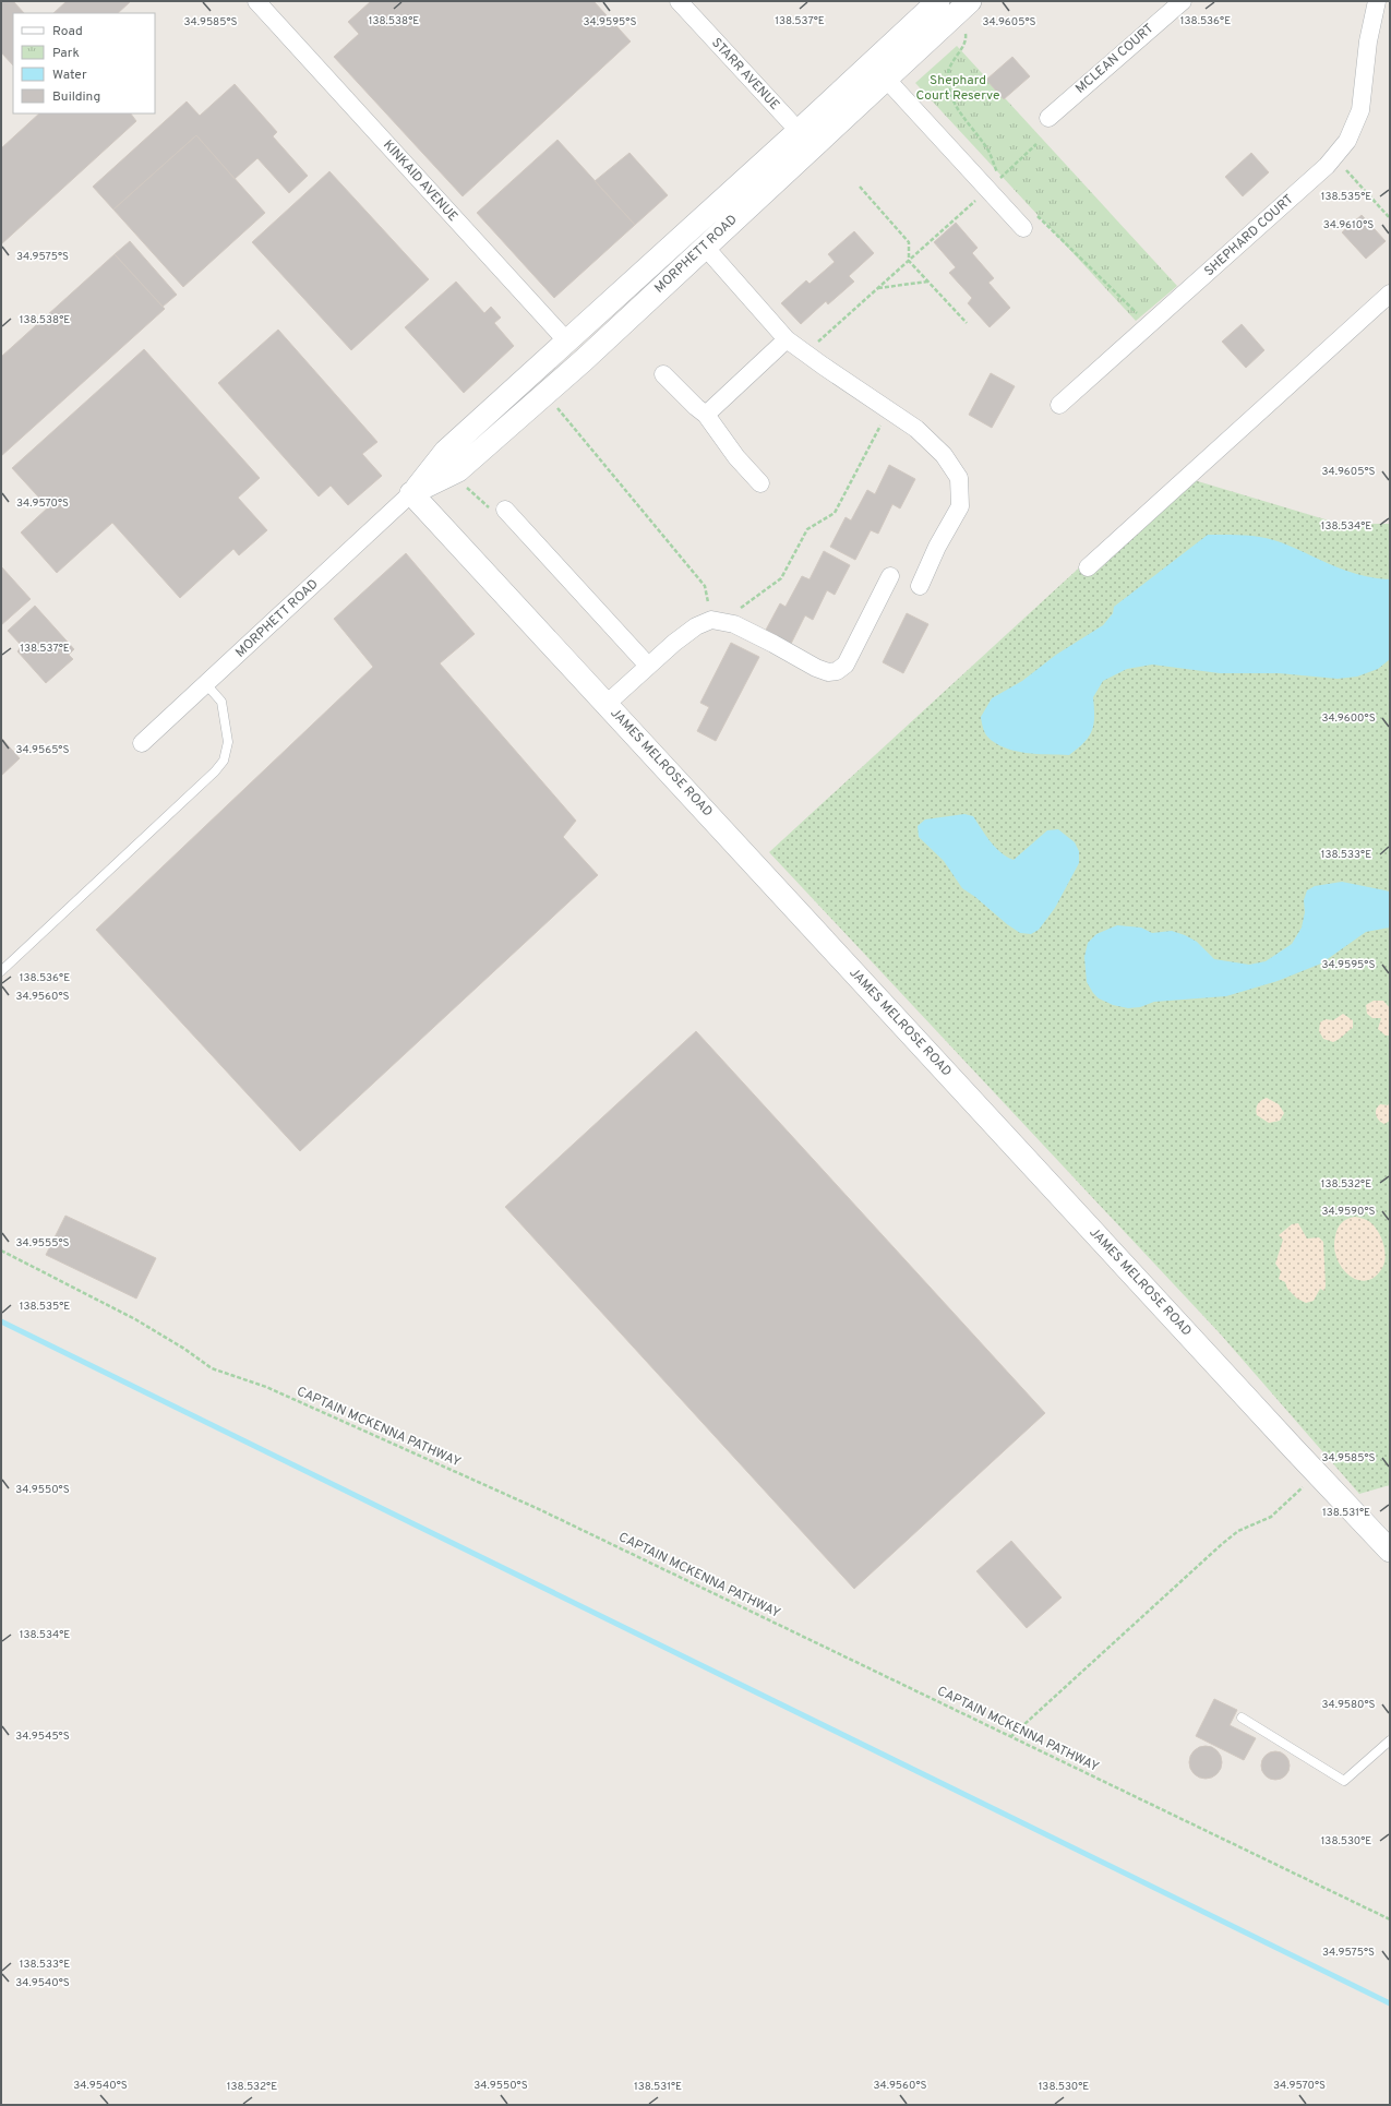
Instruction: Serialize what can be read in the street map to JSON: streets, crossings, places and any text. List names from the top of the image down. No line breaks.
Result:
{"streets":{"street":["MCLEAN COURT","STARR AVENUE","KINKAID AVENUE","SHEPHARD COURT","MORPHETT ROAD","JAMES MELROSE ROAD"],"path":["CAPTAIN MCKENNA PATHWAY"]},"crossings":[["STARR AVENUE","MORPHETT ROAD"],["KINKAID AVENUE","MORPHETT ROAD"],["MORPHETT ROAD","JAMES MELROSE ROAD"]],"parks":["Shephard Court Reserve"],"legend":["Road","Park","Water","Building"],"coordinates":["138.538°E","138.537°E","138.536°E","34.9585°S","34.9595°S","34.9605°S","138.535°E","34.9610°S","34.9575°S","34.9570°S","138.534°E","34.9600°S","34.9565°S","138.533°E","34.9560°S","138.532°E","34.9590°S","34.9555°S","34.9550°S","138.531°E","34.9580°S","34.9545°S","138.530°E","34.9540°S"]}
